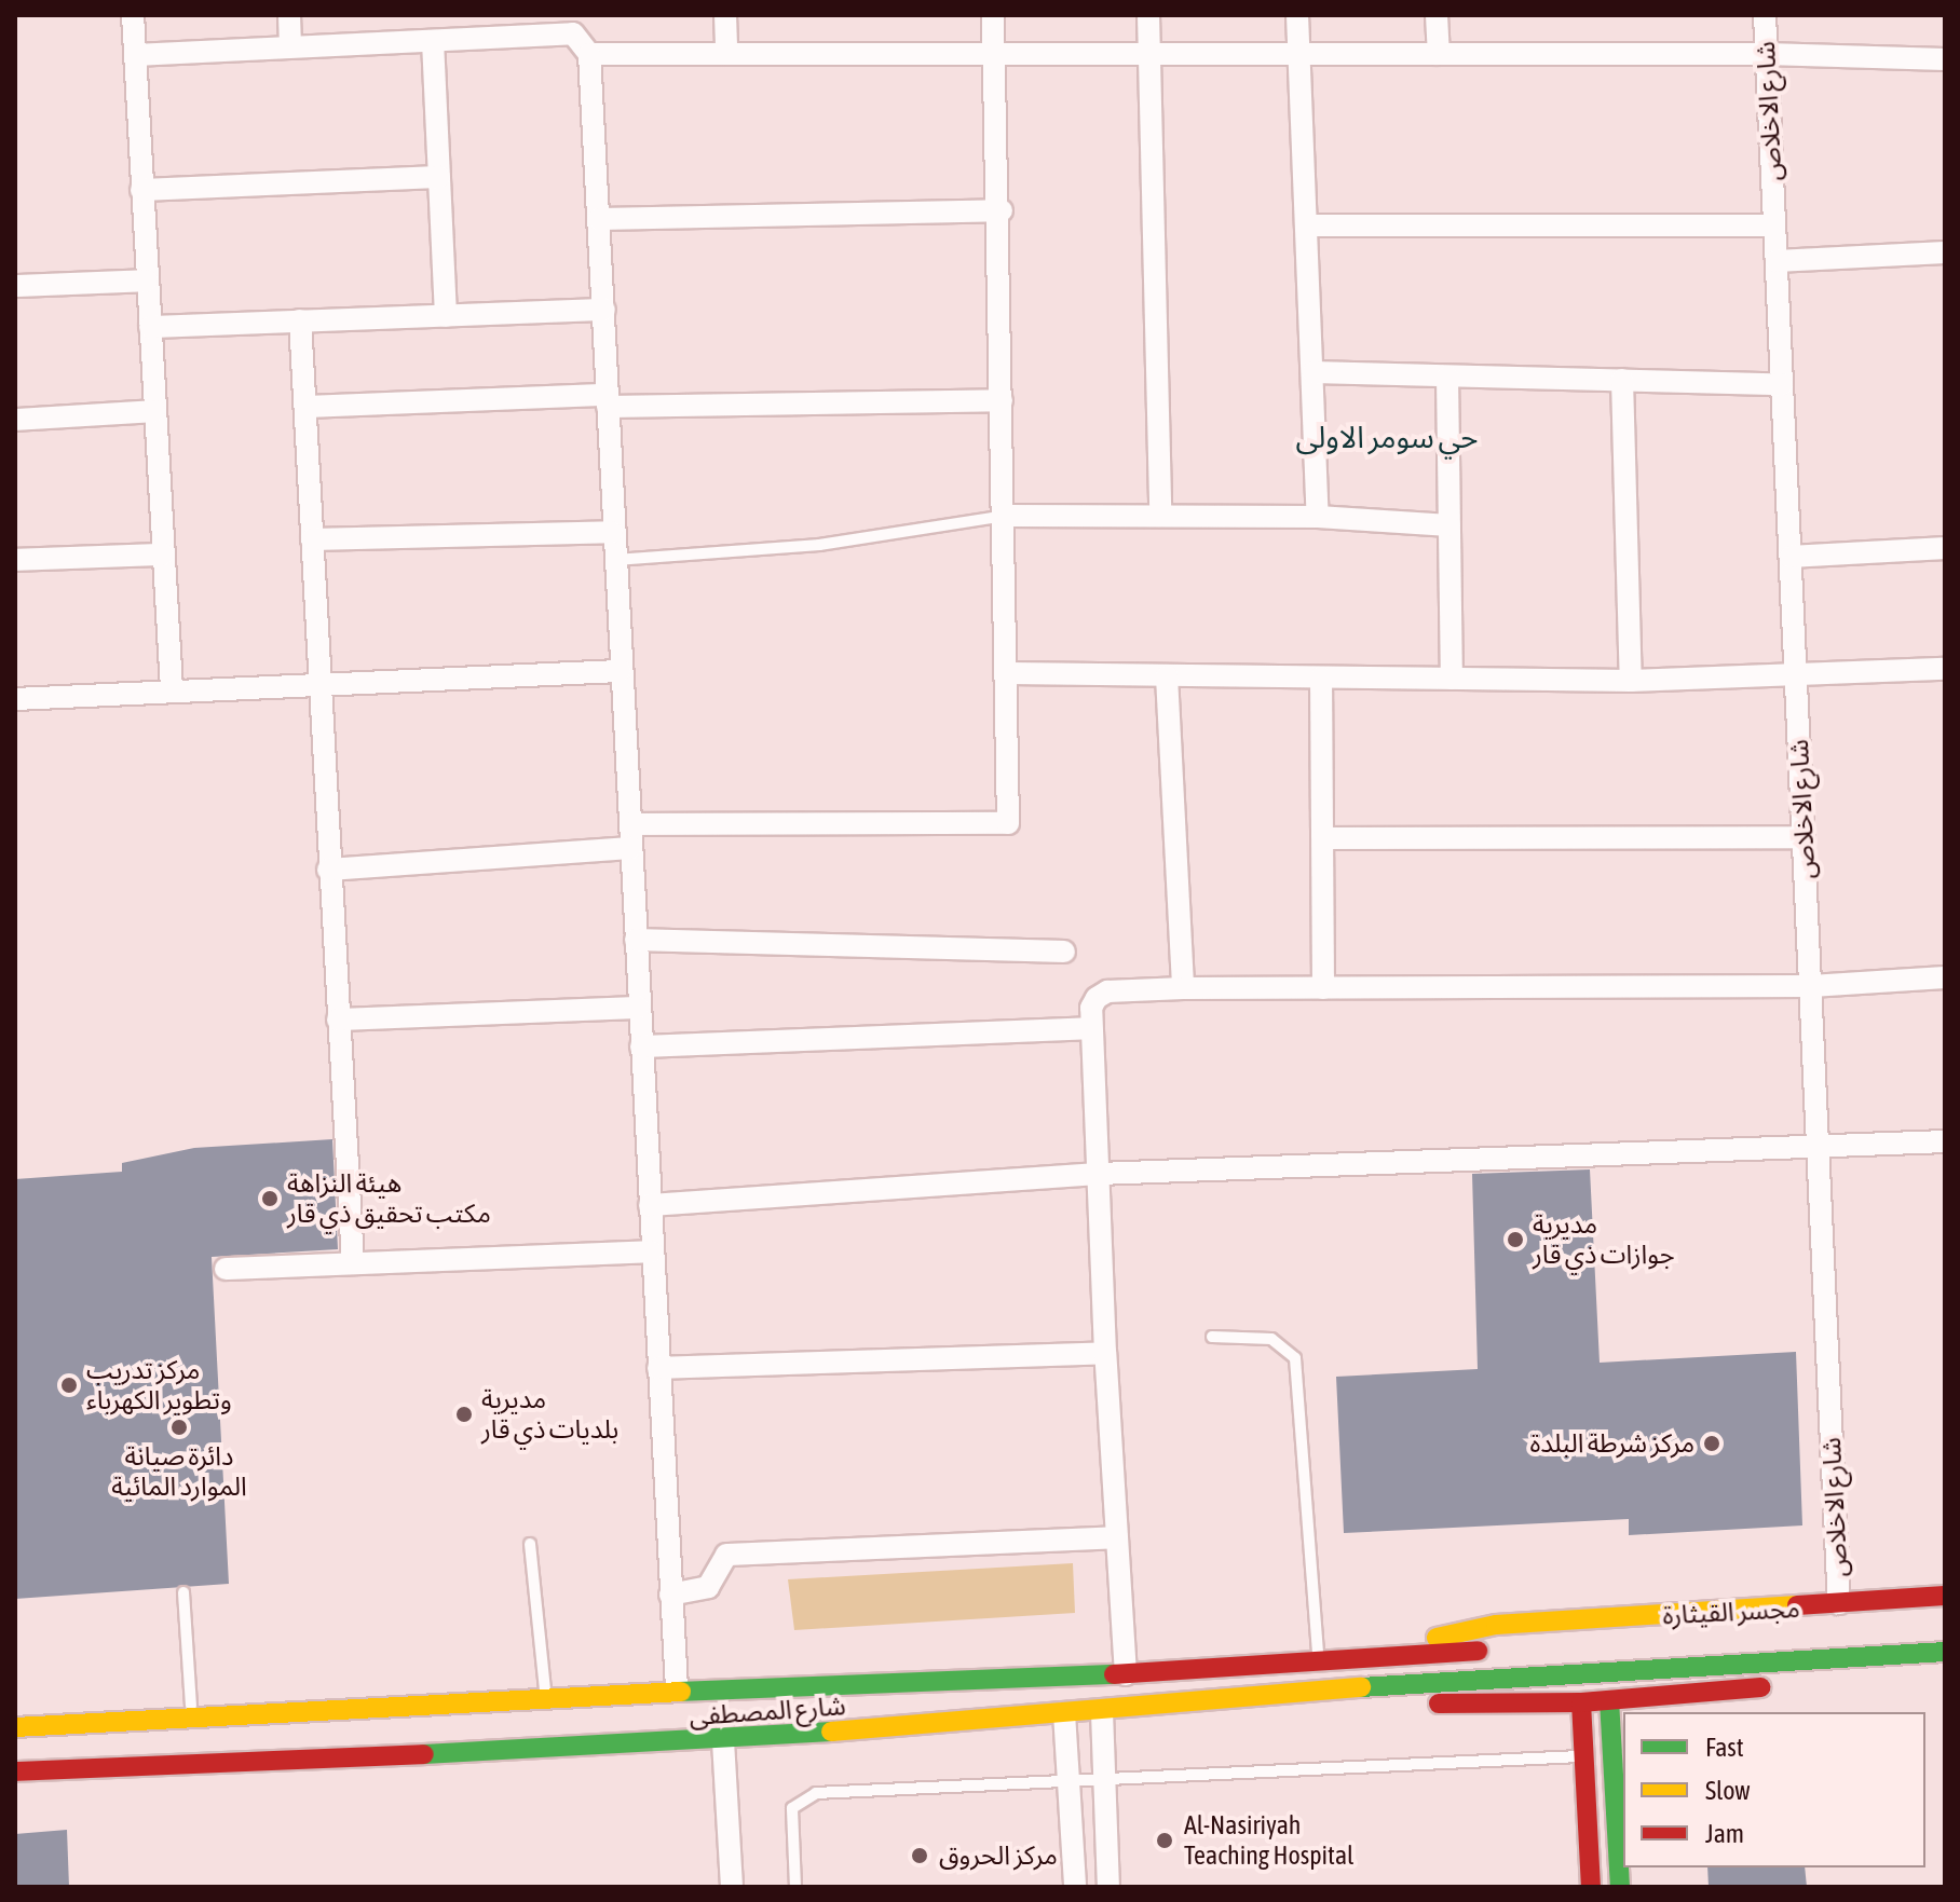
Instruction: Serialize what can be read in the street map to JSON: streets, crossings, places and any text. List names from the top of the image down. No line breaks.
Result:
{"streets":{"main road":["مجسر القيثارة","شارع المصطفى"],"street":["شارع الاخلاص"]},"crossings":[["مجسر القيثارة","شارع المصطفى"]],"districts":["حي سومر الاولى"],"places":["هيئة النزاهة مكتب تحقيق ذي قار","مديرية جوازات ذي قار","مركز تدريب وتطوير الكهرباء","مديرية بلديات ذي قار","دائرة صيانة الموارد المائية","مركز شرطة البلدة","Al-Nasiriyah Teaching Hospital","مركز الحروق"],"legend":["Fast","Slow","Jam"]}
